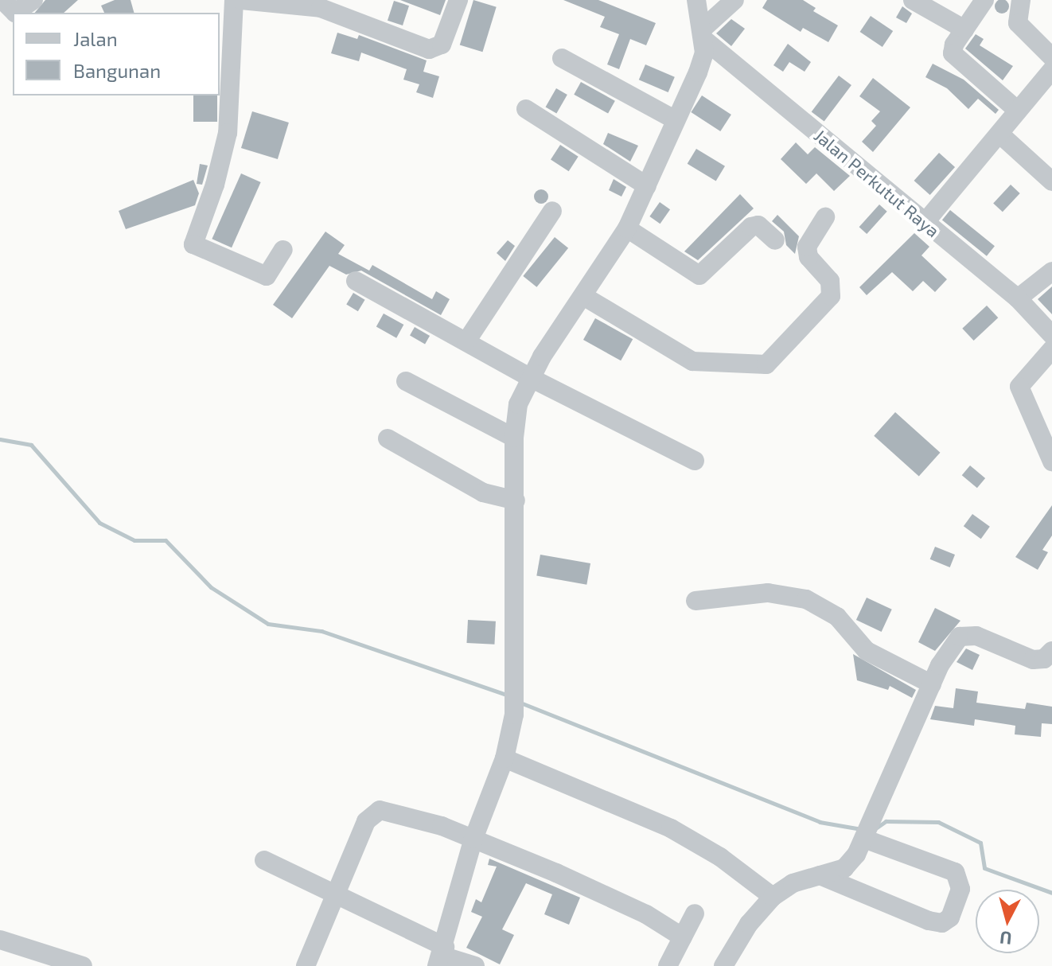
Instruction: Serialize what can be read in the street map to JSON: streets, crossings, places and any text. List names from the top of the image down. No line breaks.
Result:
{"streets":{"street":["Jalan Perkutut Raya"]},"legend":["Jalan","Bangunan"],"north":"bottom"}
